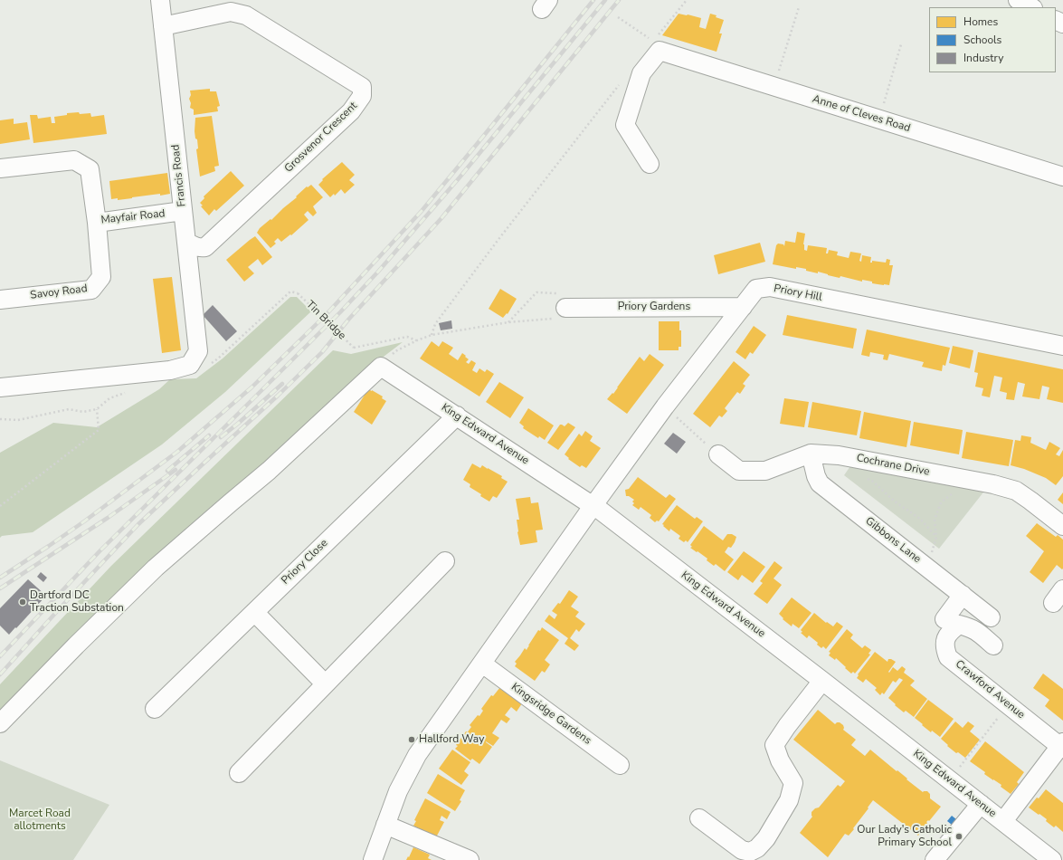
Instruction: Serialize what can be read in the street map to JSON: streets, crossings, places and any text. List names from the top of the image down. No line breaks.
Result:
{"streets":{"street":["Anne of Cleves Road","Grosvenor Crescent","Francis Road","Mayfair Road","Savoy Road","Priory Hill","Priory Gardens","King Edward Avenue","Cochrane Drive","Gibbons Lane","Priory Close","Crawford Avenue","Kingsridge Gardens"],"path":["Tin Bridge"]},"crossings":[["Grosvenor Crescent","Francis Road"],["Francis Road","Mayfair Road"],["Francis Road","Tin Bridge"],["Mayfair Road","Savoy Road"],["Priory Hill","Priory Gardens"],["Priory Hill","King Edward Avenue"],["King Edward Avenue","Priory Close"],["King Edward Avenue","Crawford Avenue"],["Cochrane Drive","Gibbons Lane"]],"parks":["Marcet Road allotments"],"places":["Dartford DC Traction Substation","Hallford Way","Our Lady's Catholic Primary School"],"legend":["Homes","Schools","Industry"]}
